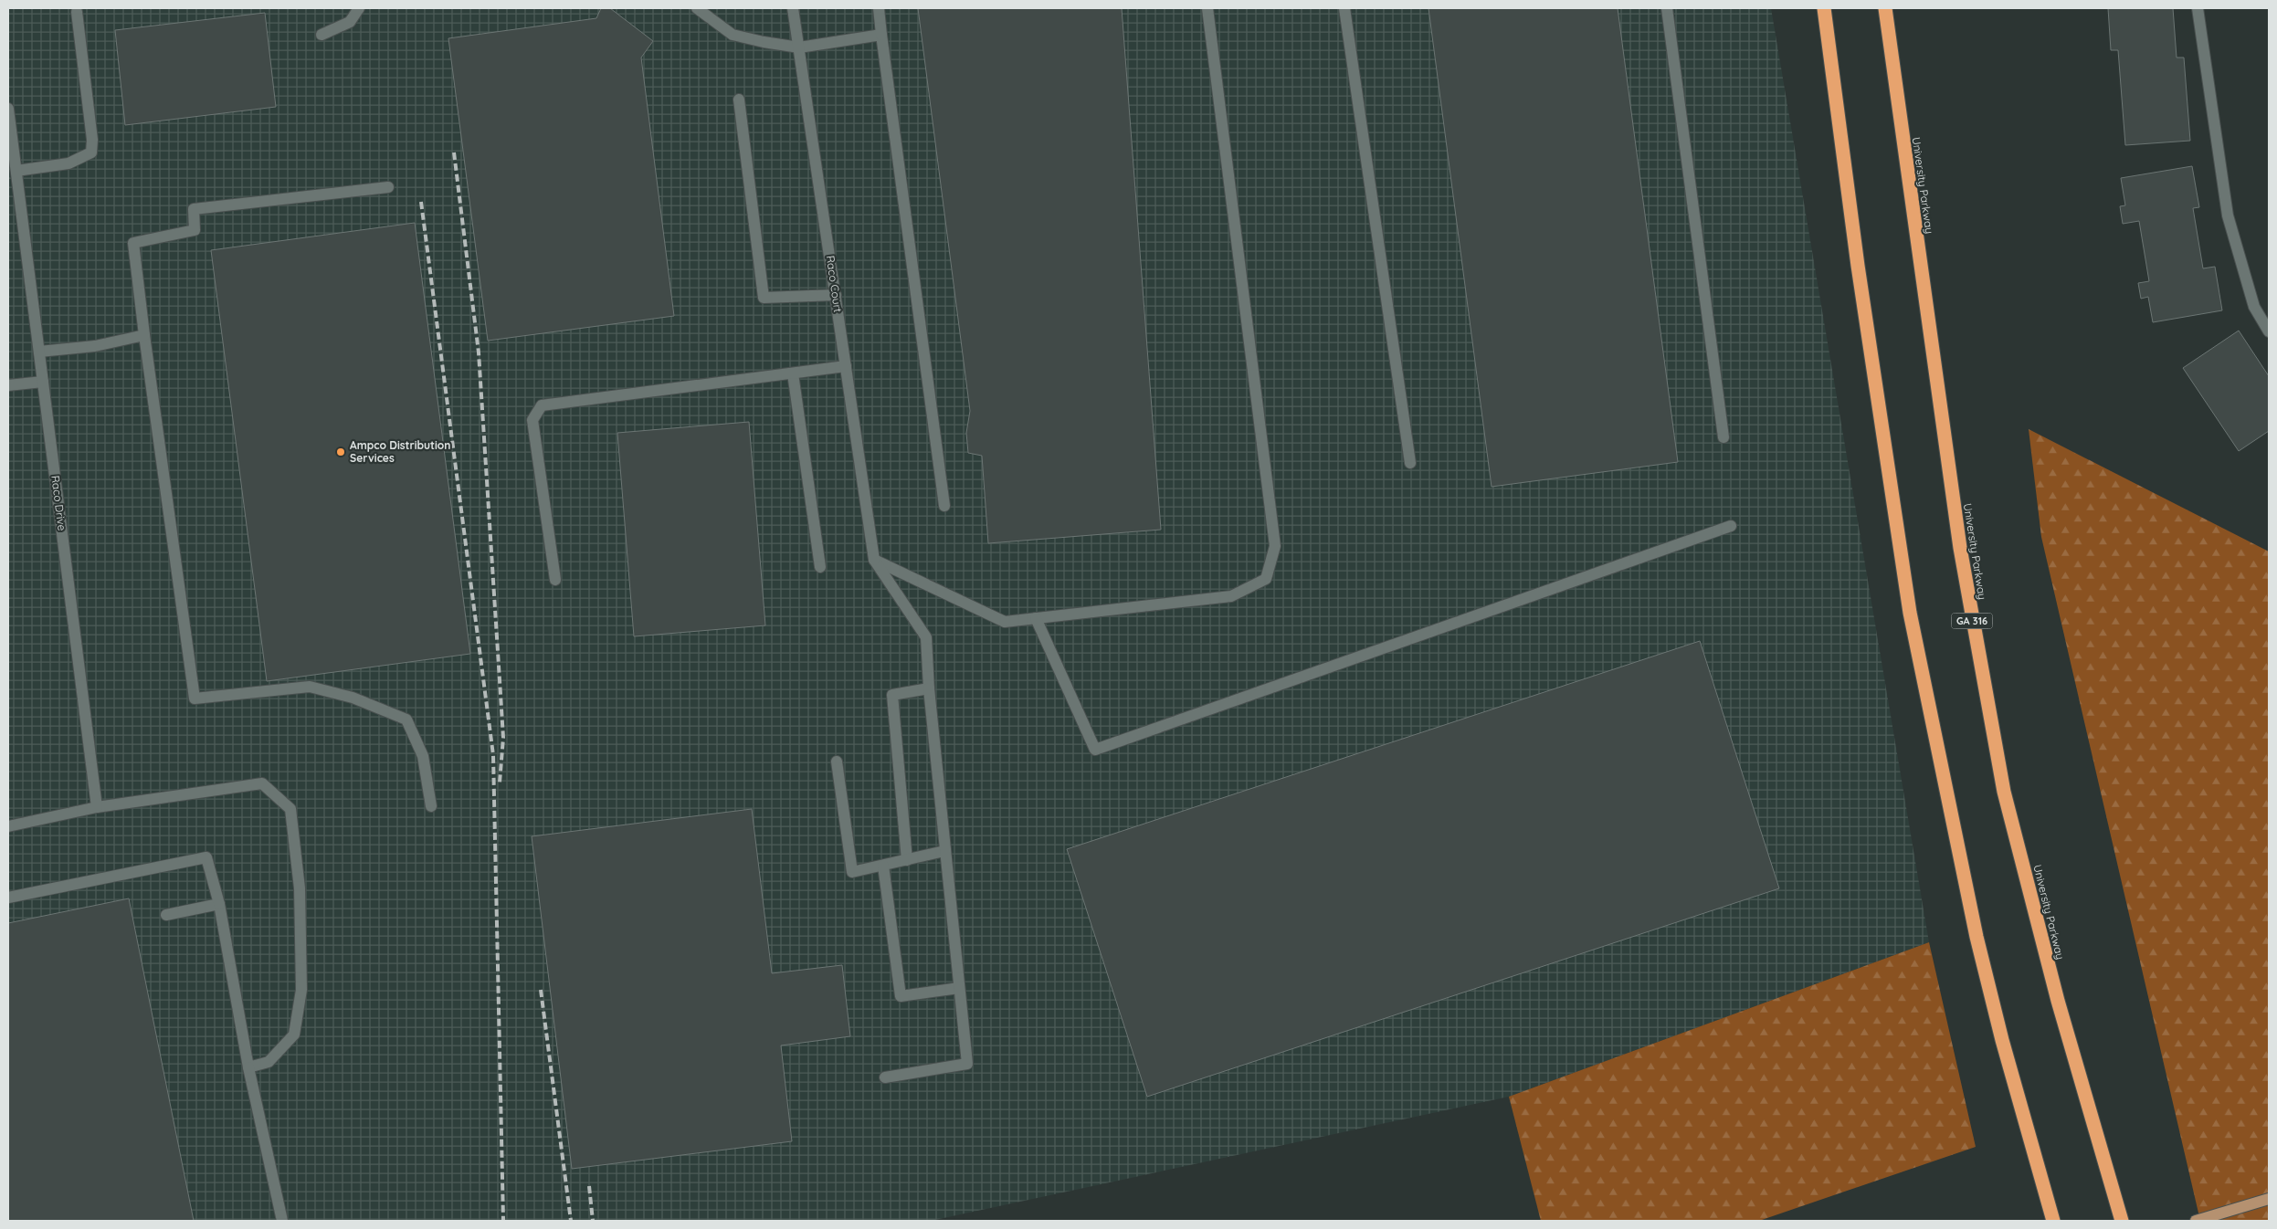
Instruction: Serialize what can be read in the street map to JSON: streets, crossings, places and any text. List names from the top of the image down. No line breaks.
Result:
{"streets":{"highway":["University Parkway","GA 316"],"street":["Raco Court","Raco Drive"]},"places":["Ampco Distribution Services"]}
